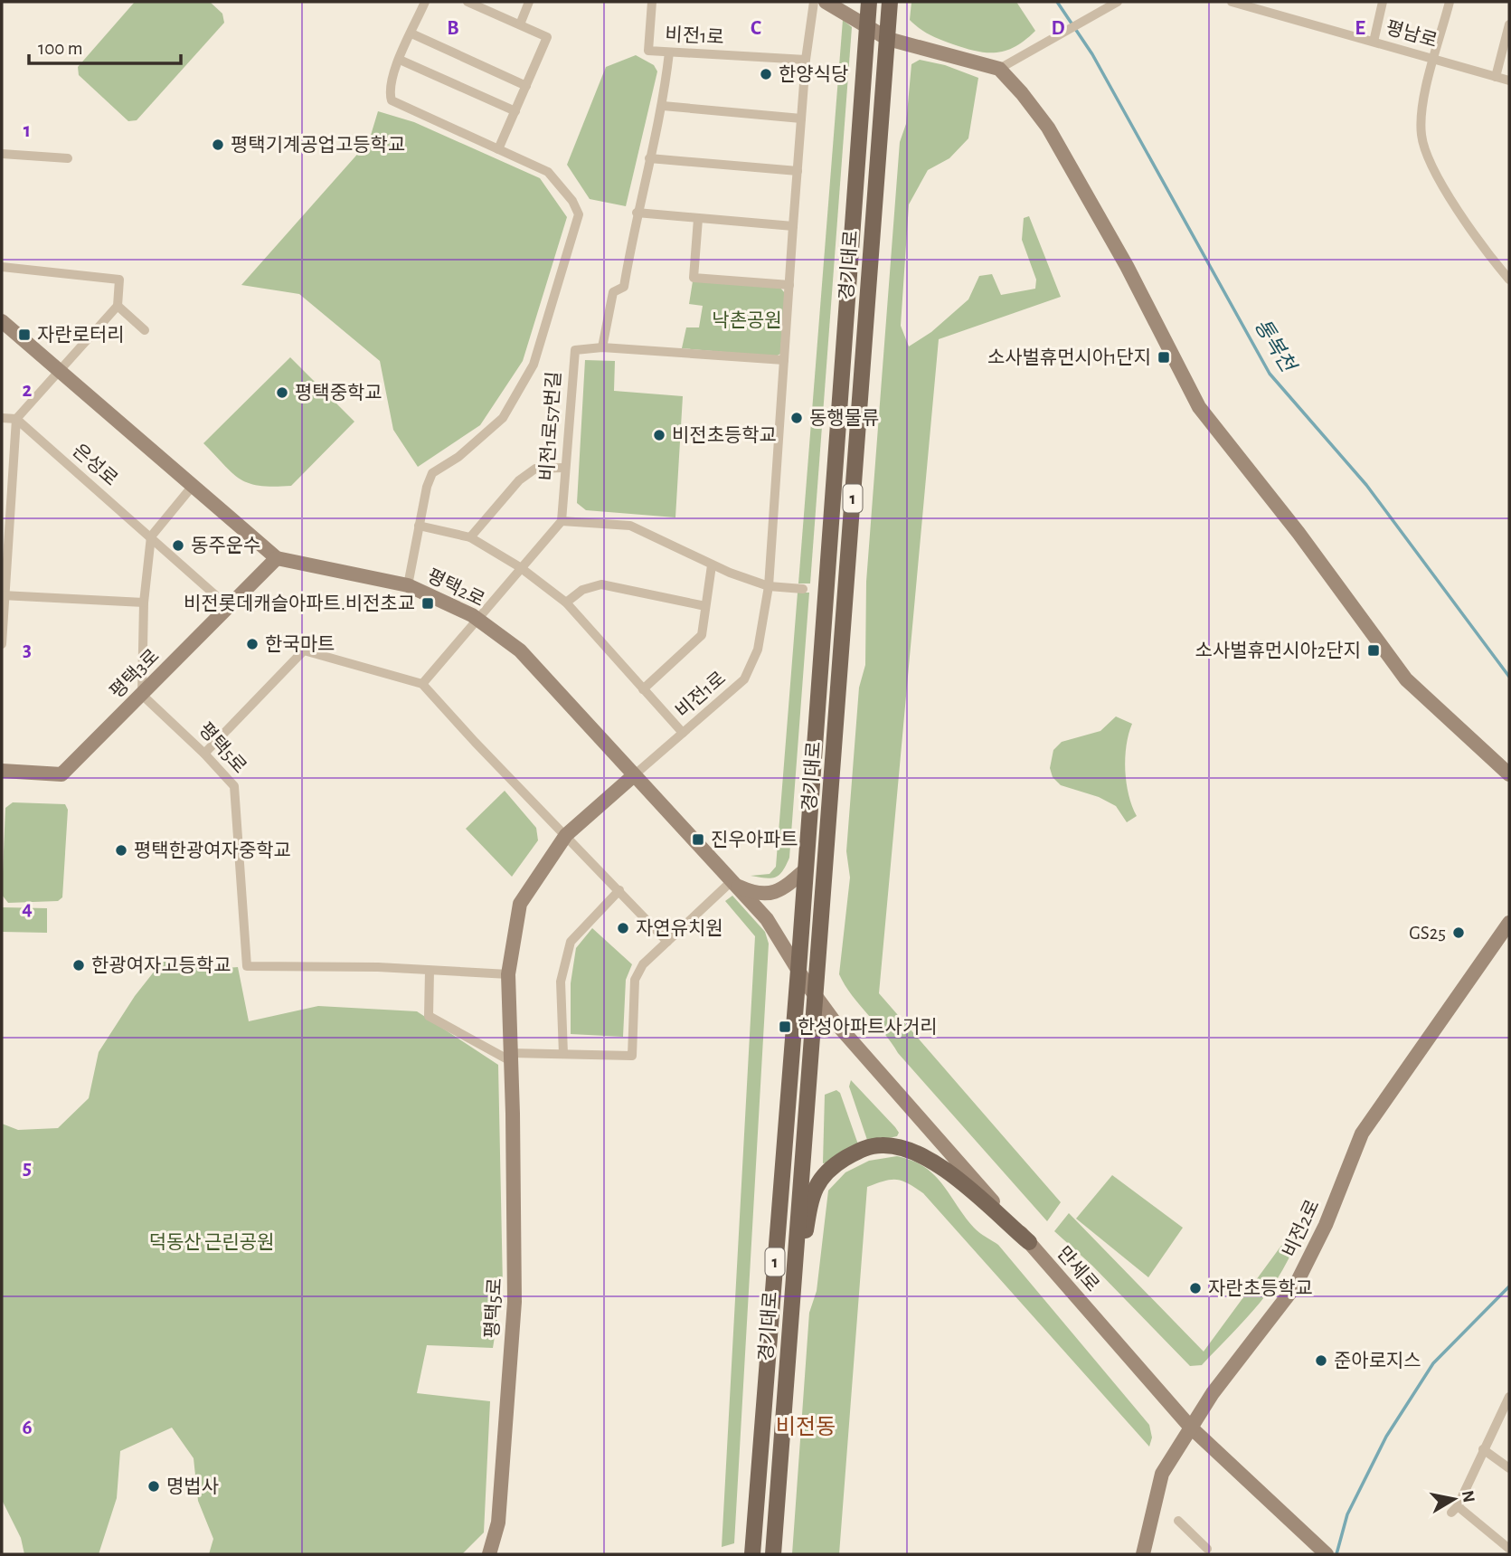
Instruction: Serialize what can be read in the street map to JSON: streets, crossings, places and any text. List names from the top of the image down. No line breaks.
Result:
{"streets":{"main road":["경기대로","1"],"street":["평남로","비전1로","비전1로57번길","은성로","평택2로","평택3로","평택5로","비전2로","만세로"]},"crossings":[["비전1로","평택2로"],["비전1로","평택5로"],["경기대로","평택2로"],["경기대로","만세로"],["은성로","평택3로"],["평택2로","평택3로"],["평택2로","평택5로"],["평택2로","만세로"],["평택3로","평택5로"],["비전2로","만세로"]],"districts":["비전동"],"water":["통복천"],"parks":["낙촌공원","덕동산 근린공원"],"places":{"other":["한양식당","평택기계공업고등학교","평택중학교","동행물류","비전초등학교","동주운수","한국마트","평택한광여자중학교","자연유치원","GS25","한광여자고등학교","자란초등학교","준아로지스","명법사"],"transit":["자란로터리","소사벌휴먼시아1단지","비전롯데캐슬아파트.비전초교","소사벌휴먼시아2단지","진우아파트","한성아파트사거리"]},"scale_bar":"100 m","north":"right","grid":{"columns":["B","C","D","E"],"rows":["1","2","3","4","5","6"]}}
